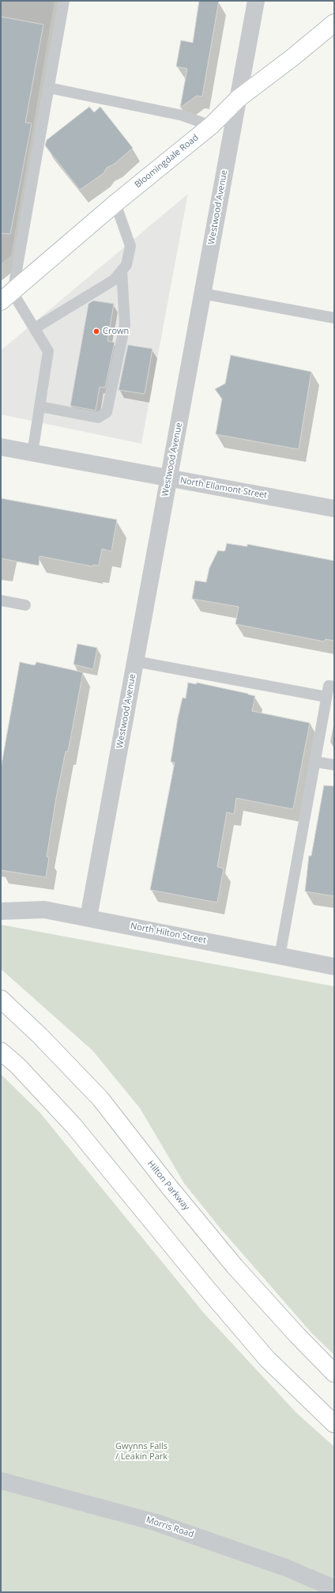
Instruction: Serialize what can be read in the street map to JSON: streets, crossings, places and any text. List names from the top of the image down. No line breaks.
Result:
{"streets":{"main road":["Bloomingdale Road","Hilton Parkway"],"street":["Westwood Avenue","North Ellamont Street","North Hilton Street","Morris Road"]},"crossings":[["Bloomingdale Road","Westwood Avenue"],["Westwood Avenue","North Ellamont Street"],["Westwood Avenue","North Hilton Street"]],"parks":["Gwynns Falls / Leakin Park"],"places":["Crown"]}
